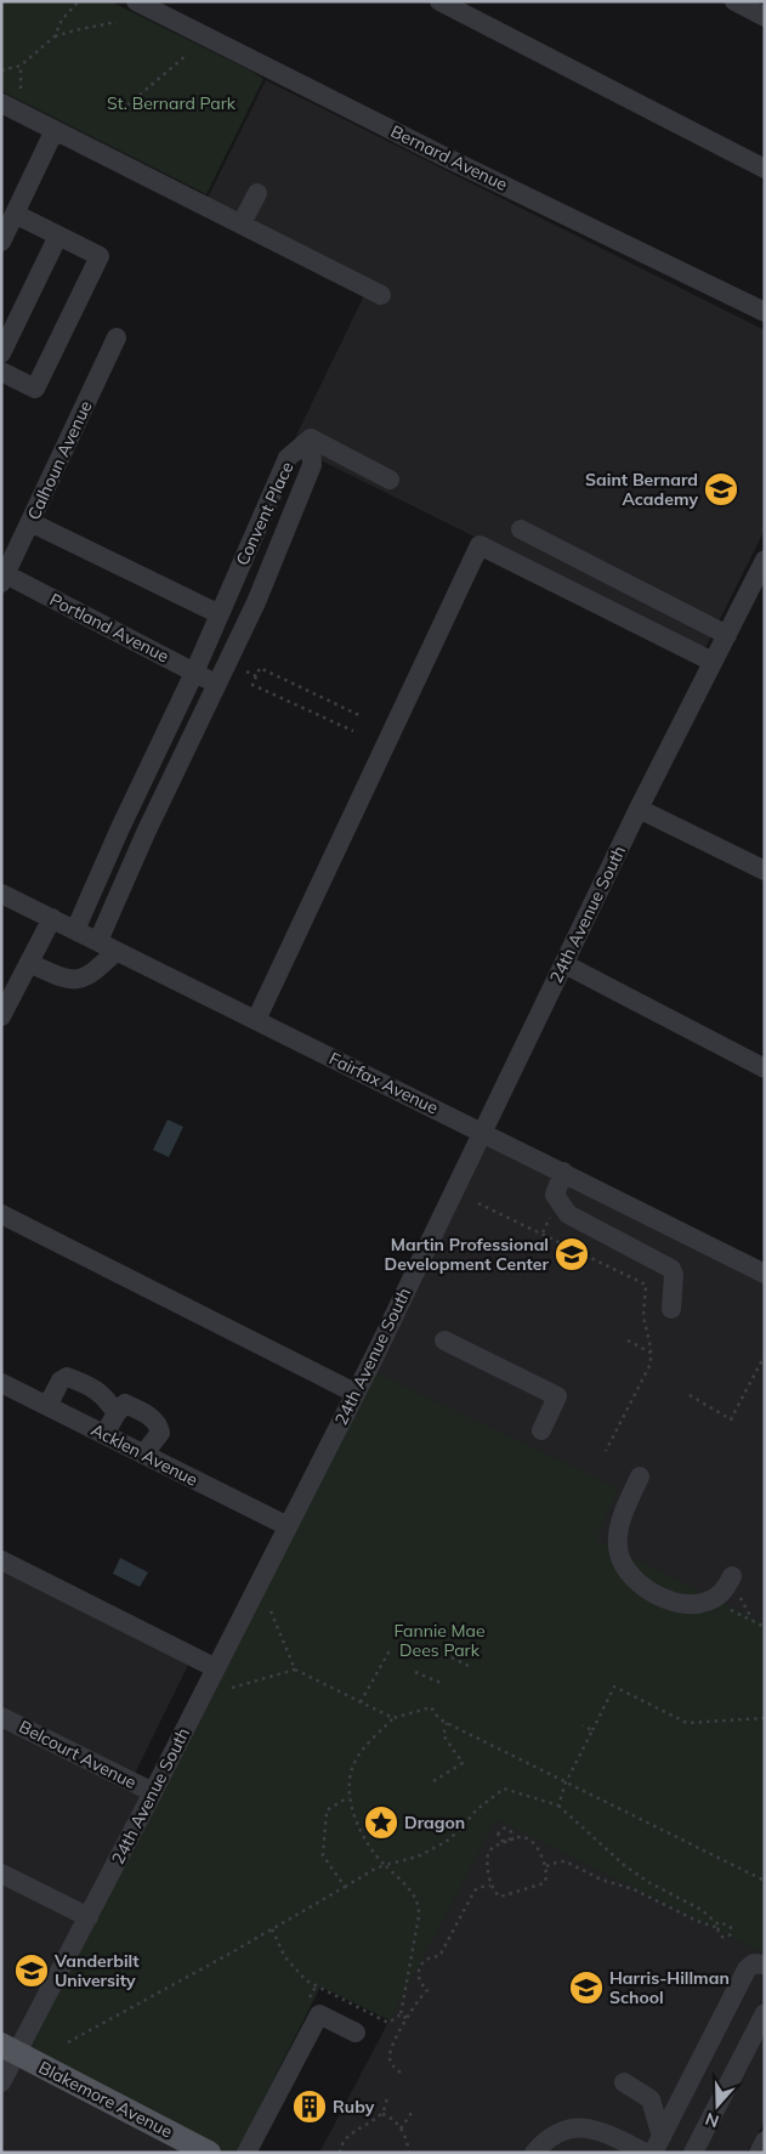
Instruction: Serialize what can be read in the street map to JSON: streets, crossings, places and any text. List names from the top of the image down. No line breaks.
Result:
{"streets":{"main road":["Blakemore Avenue"],"street":["Bernard Avenue","Calhoun Avenue","Convent Place","Portland Avenue","24th Avenue South","Fairfax Avenue","Acklen Avenue","Belcourt Avenue"]},"crossings":[["Calhoun Avenue","Portland Avenue"],["Convent Place","Portland Avenue"],["Convent Place","Fairfax Avenue"],["24th Avenue South","Fairfax Avenue"],["24th Avenue South","Acklen Avenue"],["24th Avenue South","Belcourt Avenue"],["24th Avenue South","Blakemore Avenue"]],"parks":["St. Bernard Park","Fannie Mae Dees Park"],"places":{"school or university":["Saint Bernard Academy","Martin Professional Development Center","Vanderbilt University","Harris-Hillman School"],"place":["Dragon"],"building":["Ruby"]},"north":"bottom"}
